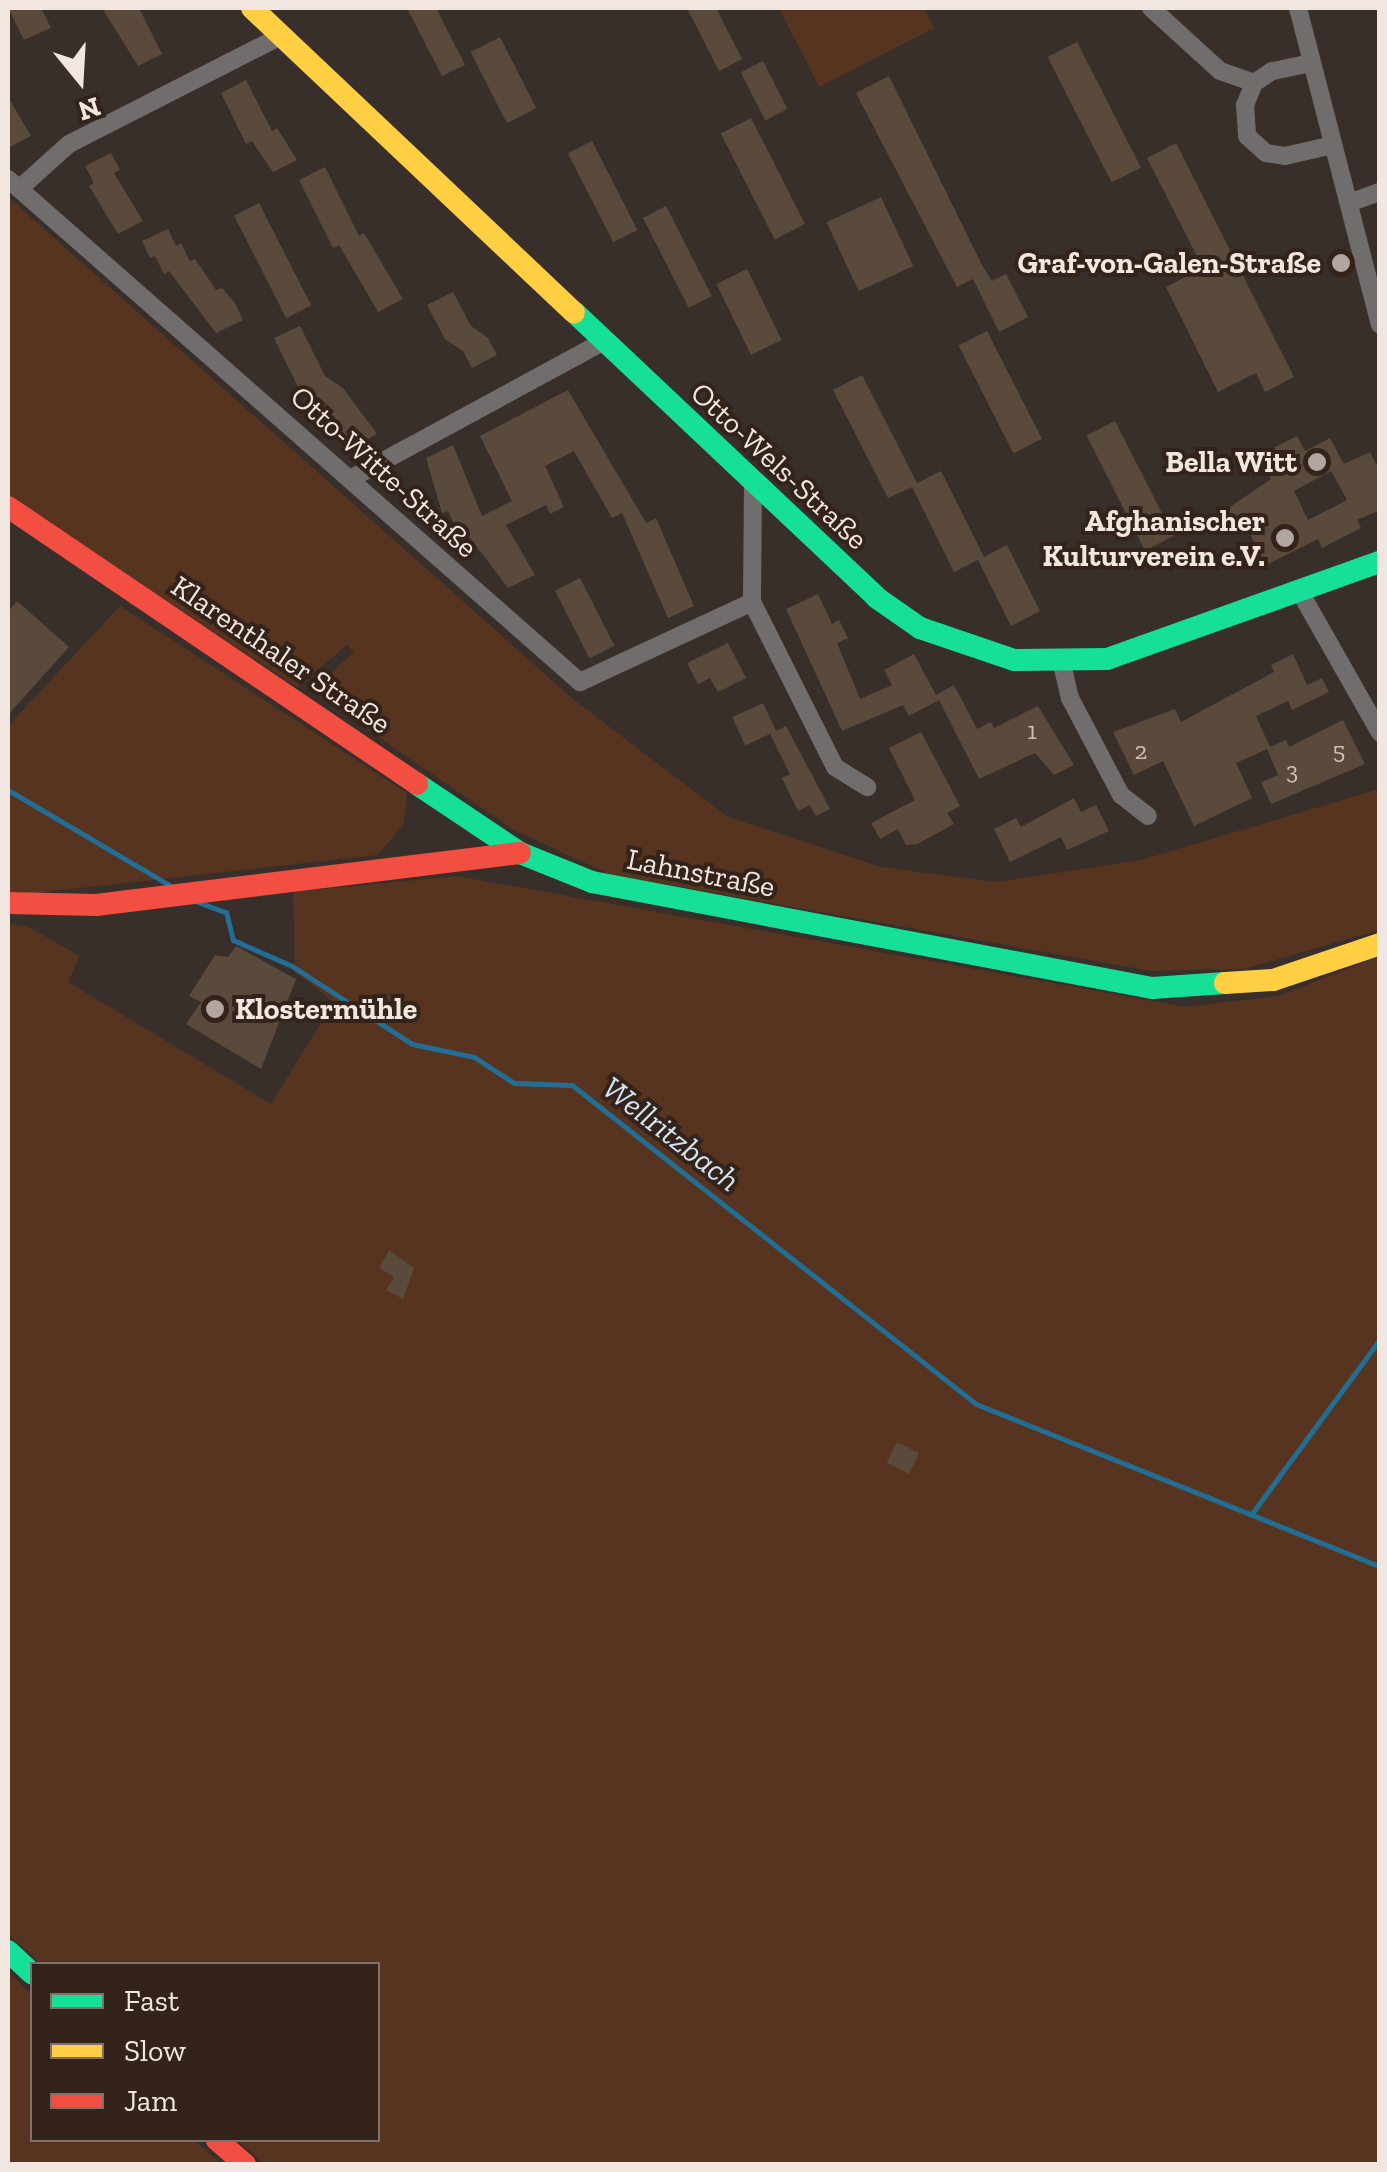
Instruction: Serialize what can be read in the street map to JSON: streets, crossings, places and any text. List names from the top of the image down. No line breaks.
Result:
{"streets":{"street":["Otto-Wels-Straße","Otto-Witte-Straße","Klarenthaler Straße","Lahnstraße"]},"crossings":[["Klarenthaler Straße","Lahnstraße"]],"water":["Wellritzbach"],"places":["Graf-von-Galen-Straße","Bella Witt","Afghanischer Kulturverein e.V.","Klostermühle"],"house_numbers":["1","2","5","3"],"legend":["Fast","Slow","Jam"],"north":"bottom"}
